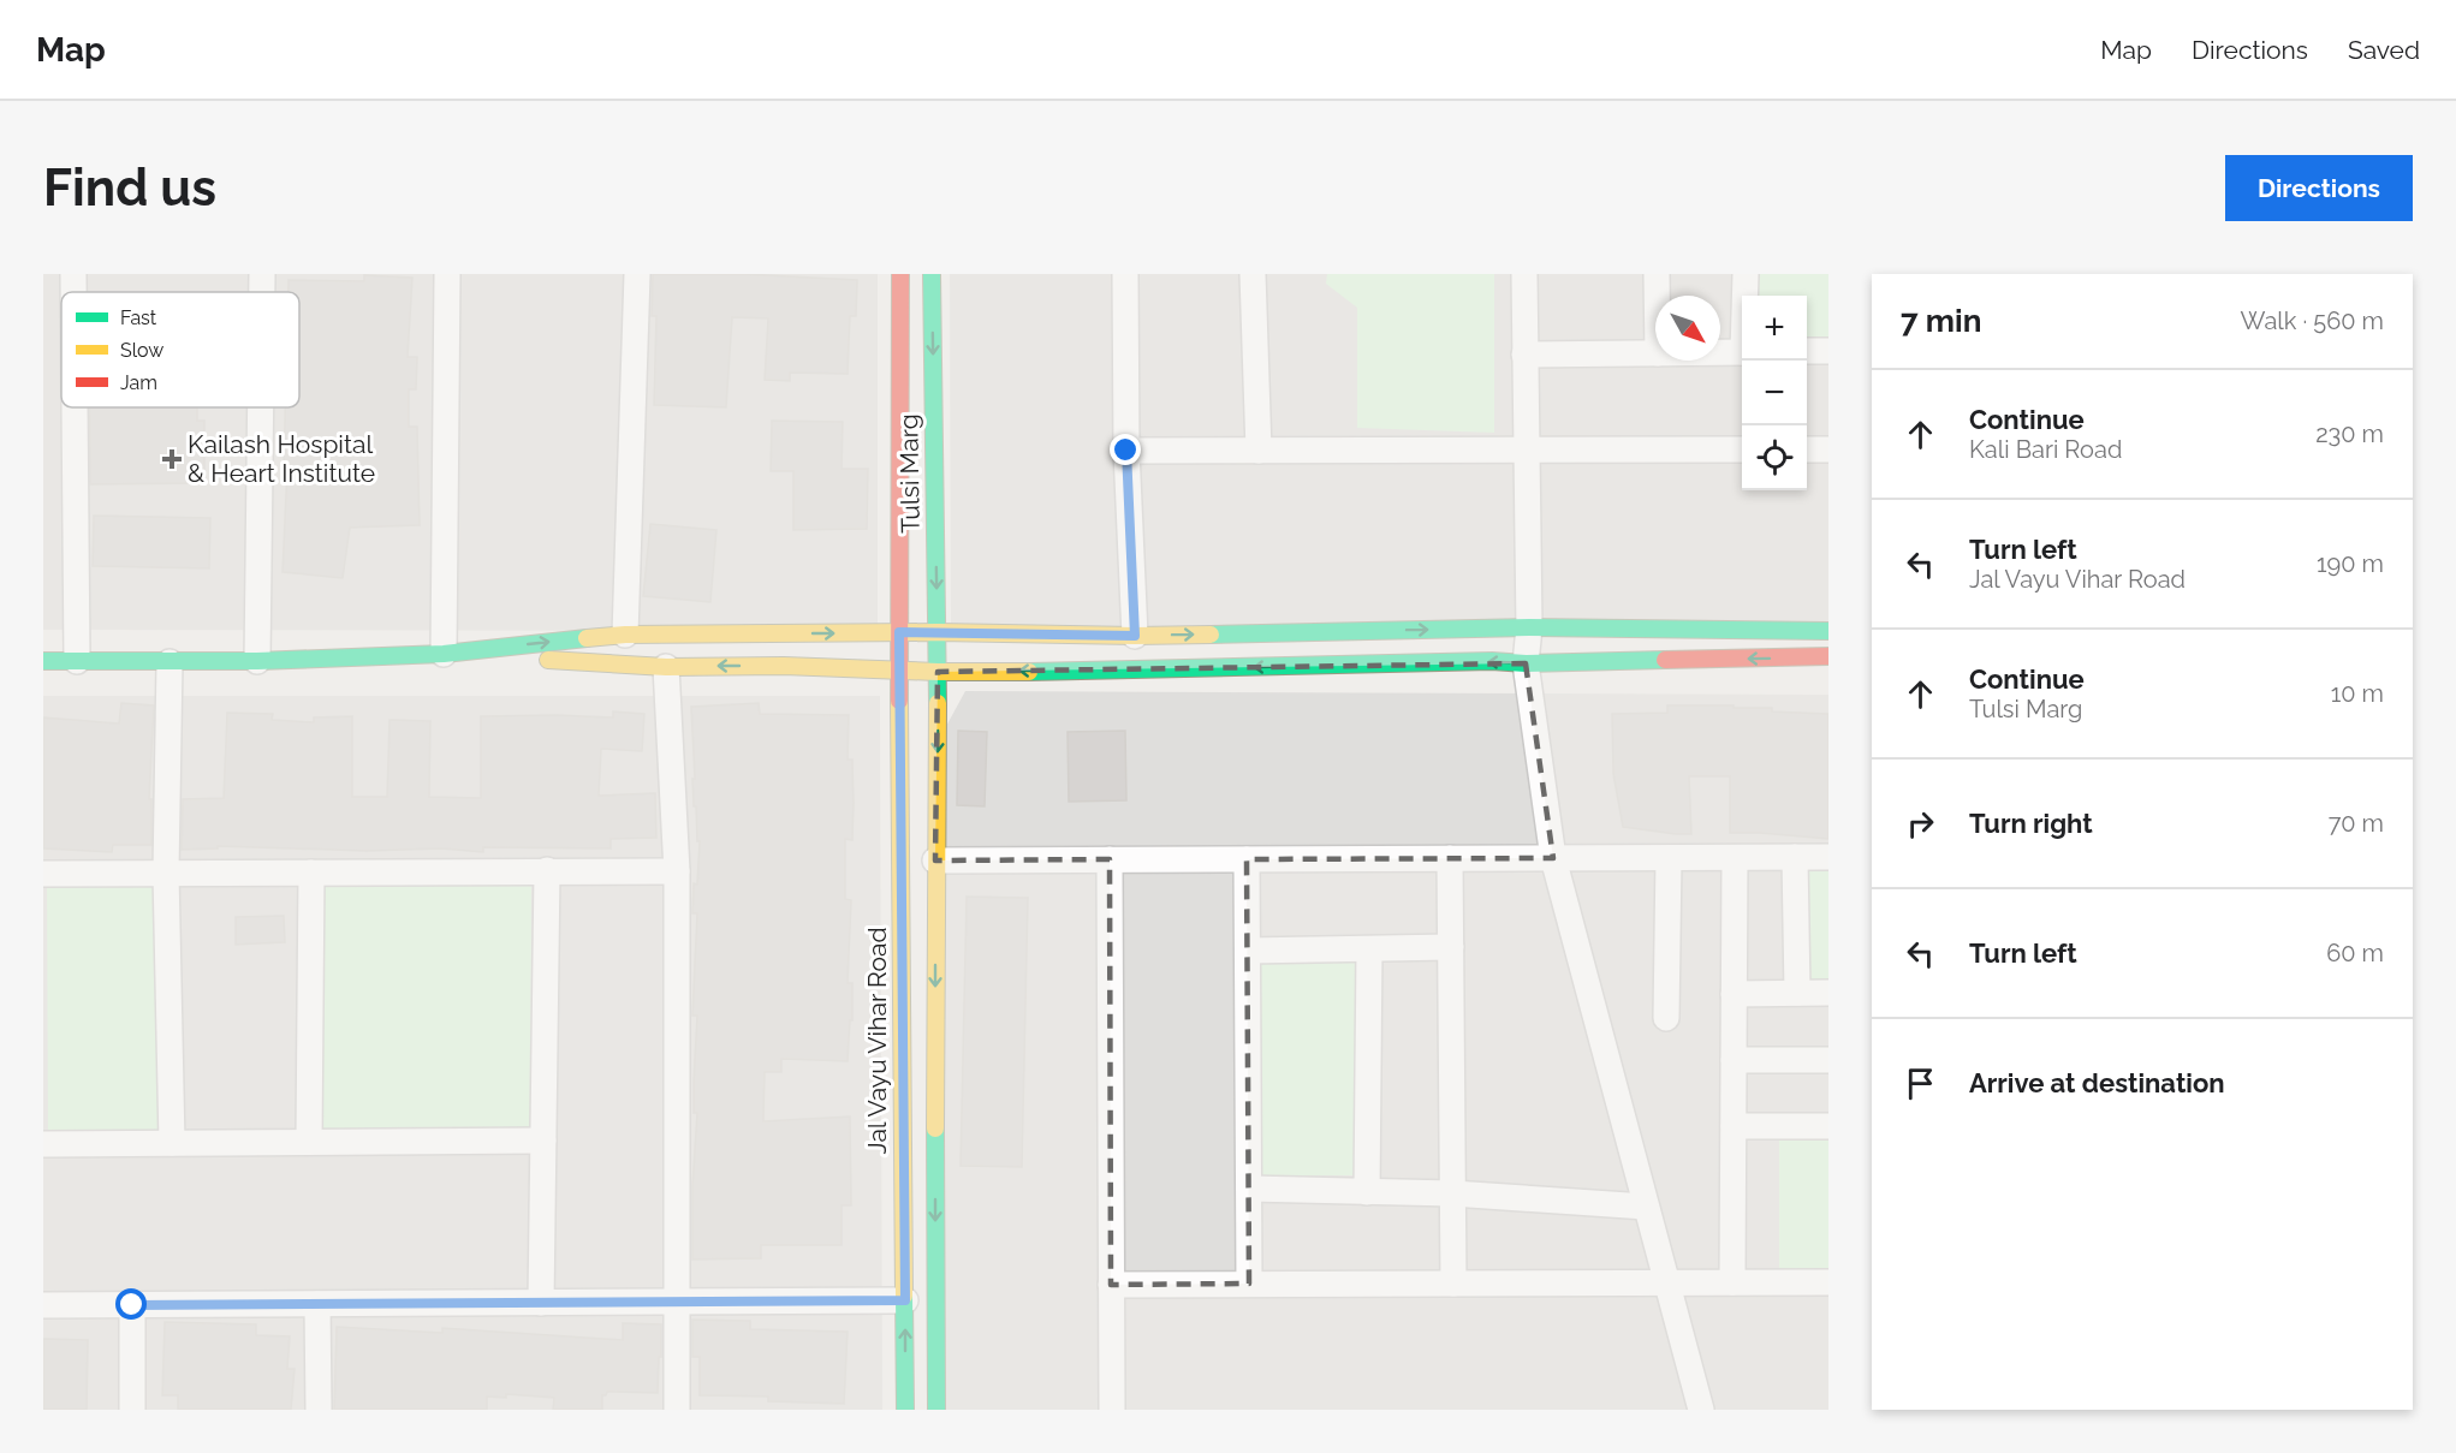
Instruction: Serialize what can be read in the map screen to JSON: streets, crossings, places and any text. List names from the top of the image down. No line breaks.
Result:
{"streets":{"street":["Tulsi Marg","Jal Vayu Vihar Road"]},"crossings":[["Tulsi Marg","Jal Vayu Vihar Road"]],"places":{"health":["Kailash Hospital & Heart Institute"]},"legend":["Fast","Slow","Jam"],"north":"bottom right","page":{"header":"Map","nav":["Map","Directions","Saved"],"buttons":"Directions","title":"Find us","heading":["7 min","Walk · 560 m"],"map_buttons":["+","−"],"list":[["Continue","Kali Bari Road","230 m"],["Turn left","Jal Vayu Vihar Road","190 m"],["Continue","Tulsi Marg","10 m"],["Turn right","70 m"],["Turn left","60 m"],"Arrive at destination"]}}
